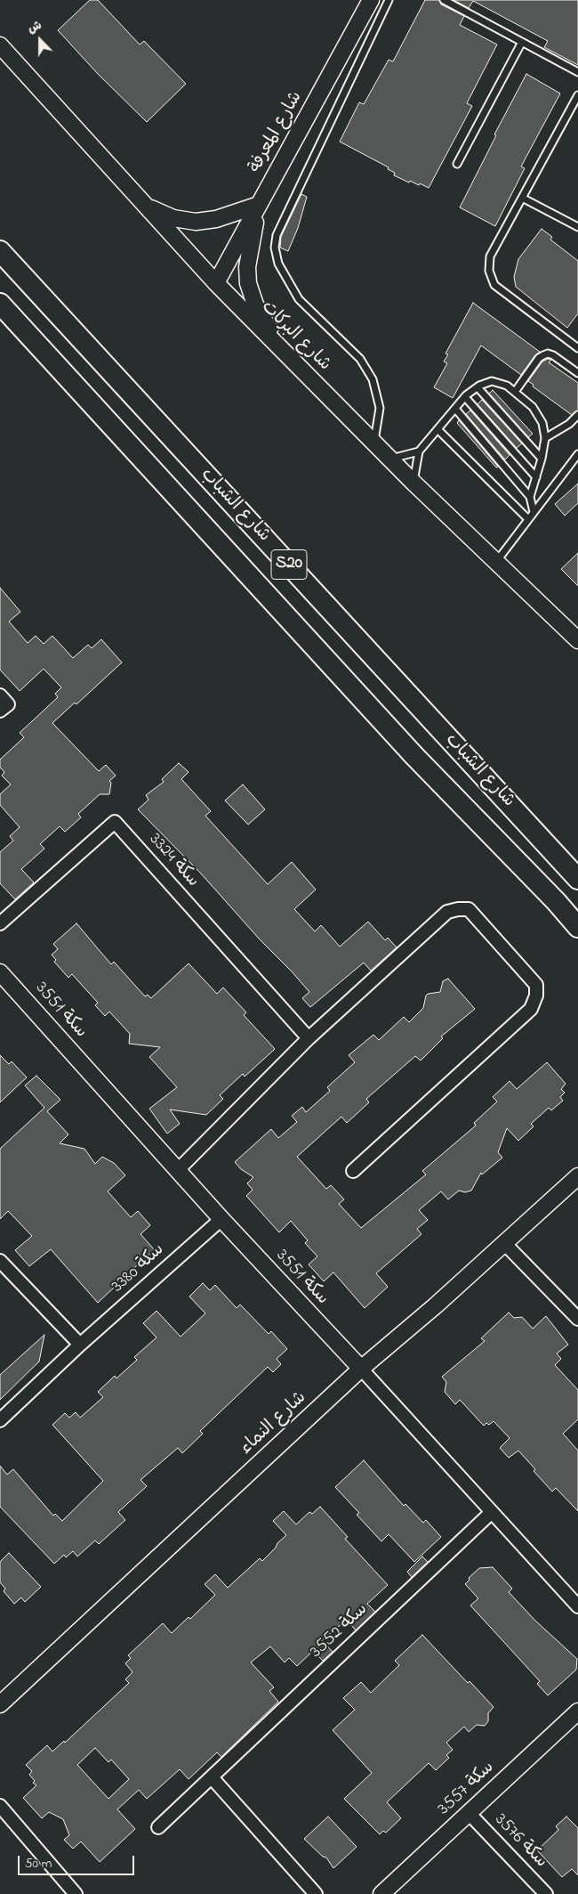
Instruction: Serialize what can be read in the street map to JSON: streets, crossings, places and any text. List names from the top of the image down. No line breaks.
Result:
{"streets":{"main road":["شارع الشباب","S20"],"street":["شارع المعرفة","شارع البركات","سكة 3324","سكة 3551","سكة 3380","شارع النماء","سكة 3552","سكة 3557","سكة 3576"]},"crossings":[["شارع المعرفة","شارع البركات"],["سكة 3551","سكة 3380"],["سكة 3551","شارع النماء"],["سكة 3551","سكة 3552"],["سكة 3557","سكة 3576"]],"scale_bar":"50 m","north":"top"}
